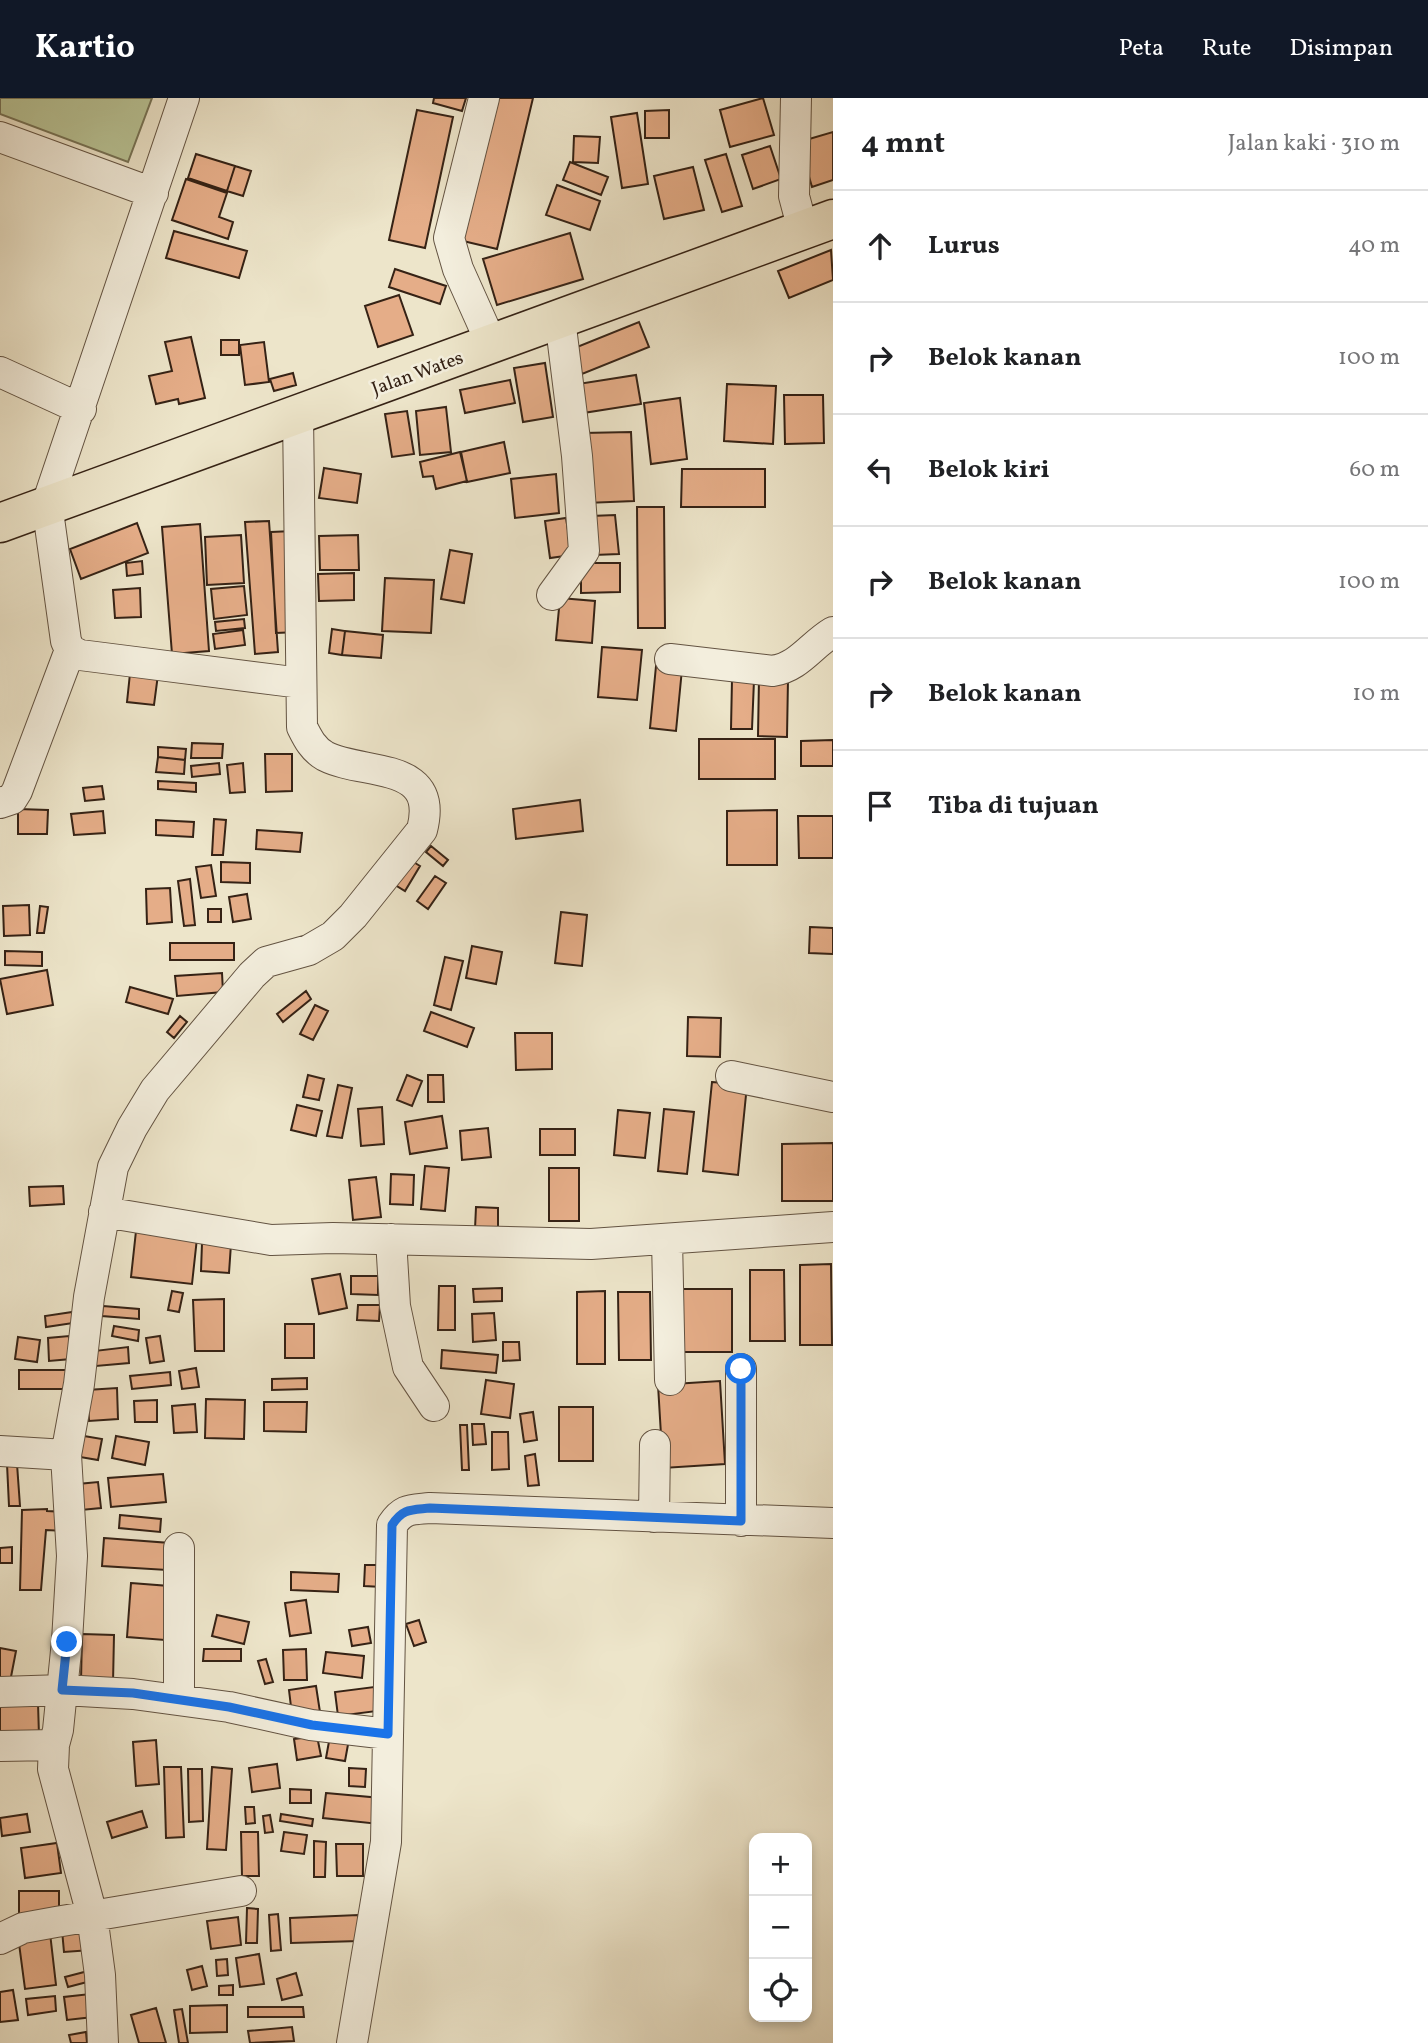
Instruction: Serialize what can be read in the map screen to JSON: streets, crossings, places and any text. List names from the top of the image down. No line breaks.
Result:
{"streets":{"highway":["Jalan Wates"]},"page":{"header":"Kartio","nav":["Peta","Rute","Disimpan"],"heading":["4 mnt","Jalan kaki · 310 m"],"list":[["Lurus","40 m"],["Belok kanan","100 m"],["Belok kiri","60 m"],["Belok kanan","100 m"],["Belok kanan","10 m"],"Tiba di tujuan"],"map_buttons":["+","−"]}}
